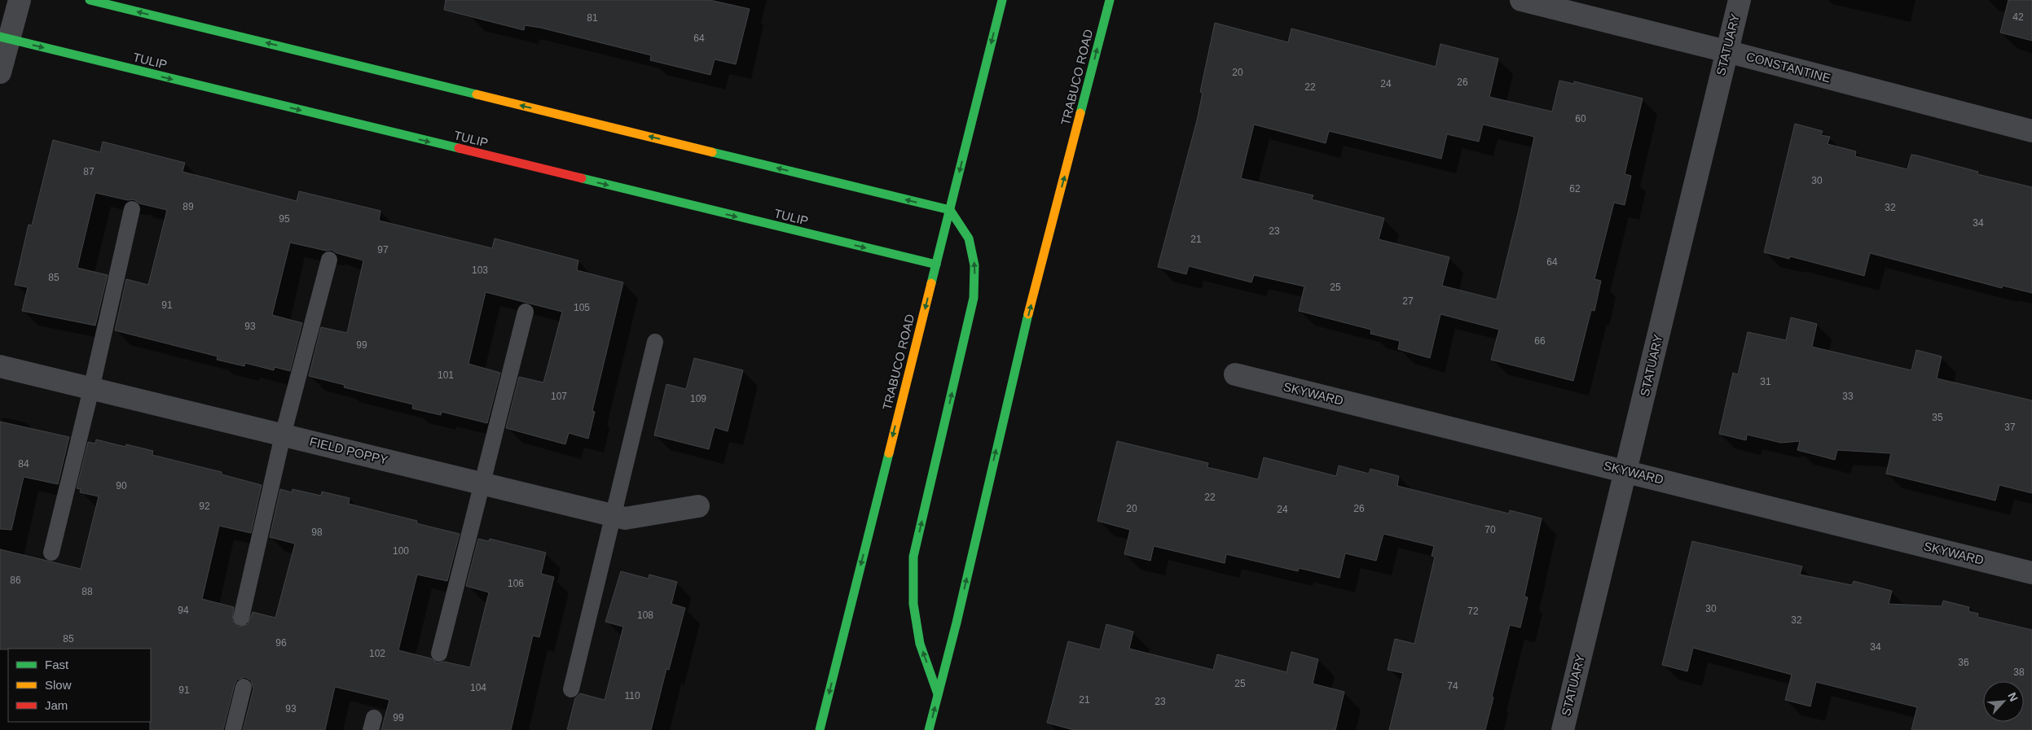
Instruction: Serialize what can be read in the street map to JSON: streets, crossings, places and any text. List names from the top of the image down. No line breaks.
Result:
{"streets":{"main road":["TULIP","TRABUCO ROAD"],"street":["STATUARY","CONSTANTINE","SKYWARD","FIELD POPPY"]},"crossings":[["STATUARY","CONSTANTINE"],["STATUARY","SKYWARD"],["TULIP","TRABUCO ROAD"]],"house_numbers":["42","81","64","20","26","24","22","60","87","30","62","89","32","95","34","23","21","97","64","103","85","25","27","91","105","93","66","99","101","31","107","33","109","35","37","84","90","22","92","20","26","24","70","98","100","86","106","88","30","94","72","108","32","85","96","34","102","36","38","25","74","104","91","110","21","23","93","99"],"legend":["Fast","Slow","Jam"],"north":"top right"}
